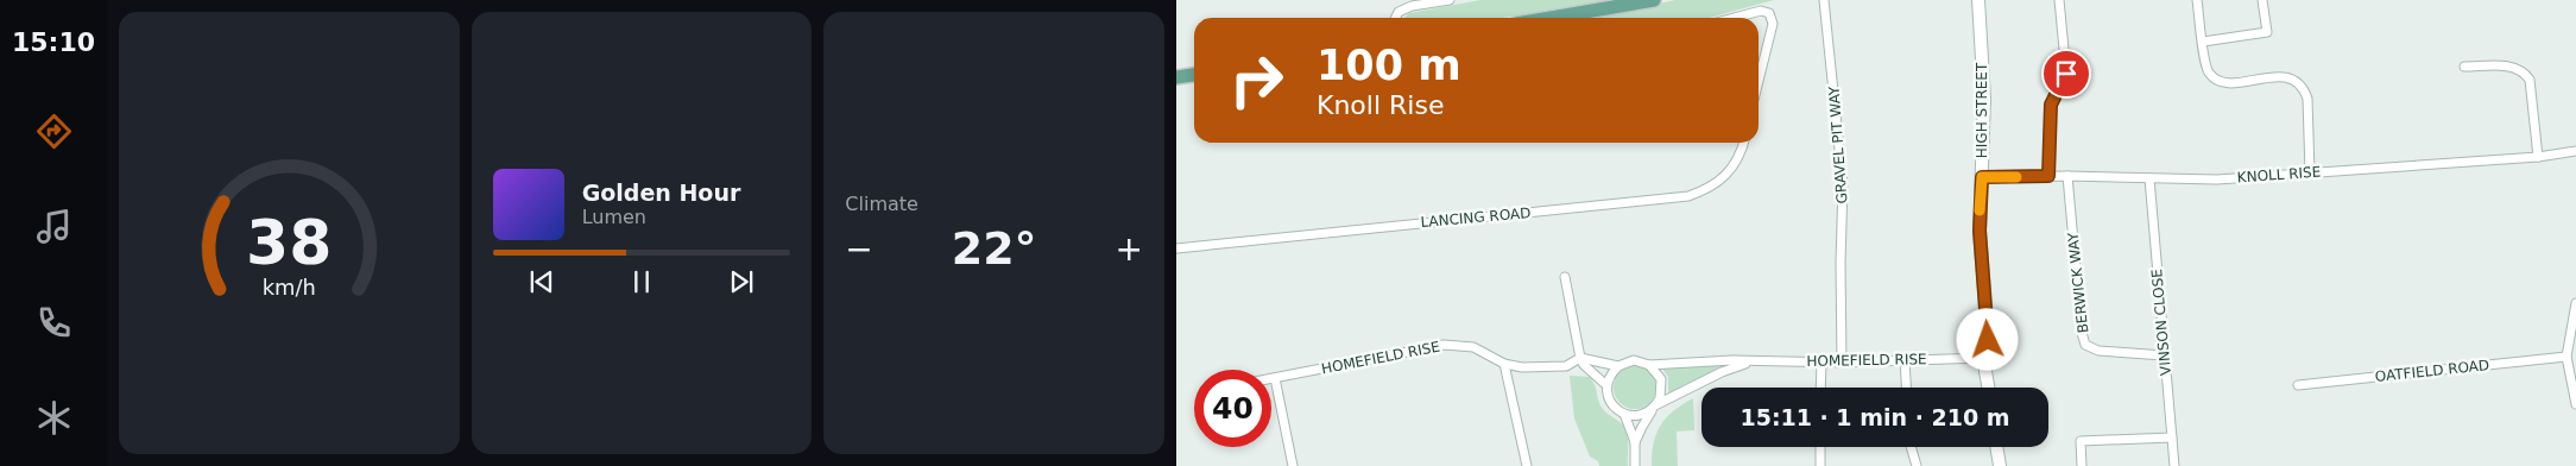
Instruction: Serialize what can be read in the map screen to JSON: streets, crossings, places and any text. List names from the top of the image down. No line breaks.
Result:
{"streets":{"street":["HIGH STREET","GRAVEL PIT WAY","KNOLL RISE","LANCING ROAD","BERWICK WAY","VINSON CLOSE","HOMEFIELD RISE","OATFIELD ROAD"]},"crossings":[["HIGH STREET","KNOLL RISE"],["HIGH STREET","HOMEFIELD RISE"],["GRAVEL PIT WAY","HOMEFIELD RISE"],["KNOLL RISE","BERWICK WAY"],["KNOLL RISE","VINSON CLOSE"],["BERWICK WAY","VINSON CLOSE"]],"page":{"tabs":"15:10","tile":"Climate","turn":["100 m","Knoll Rise"],"song":["Golden Hour","Lumen"],"heat":["−","22°","+"],"limit":"40","trip":"15:11 · 1 min · 210 m","gauge":["38","km/h"]}}
